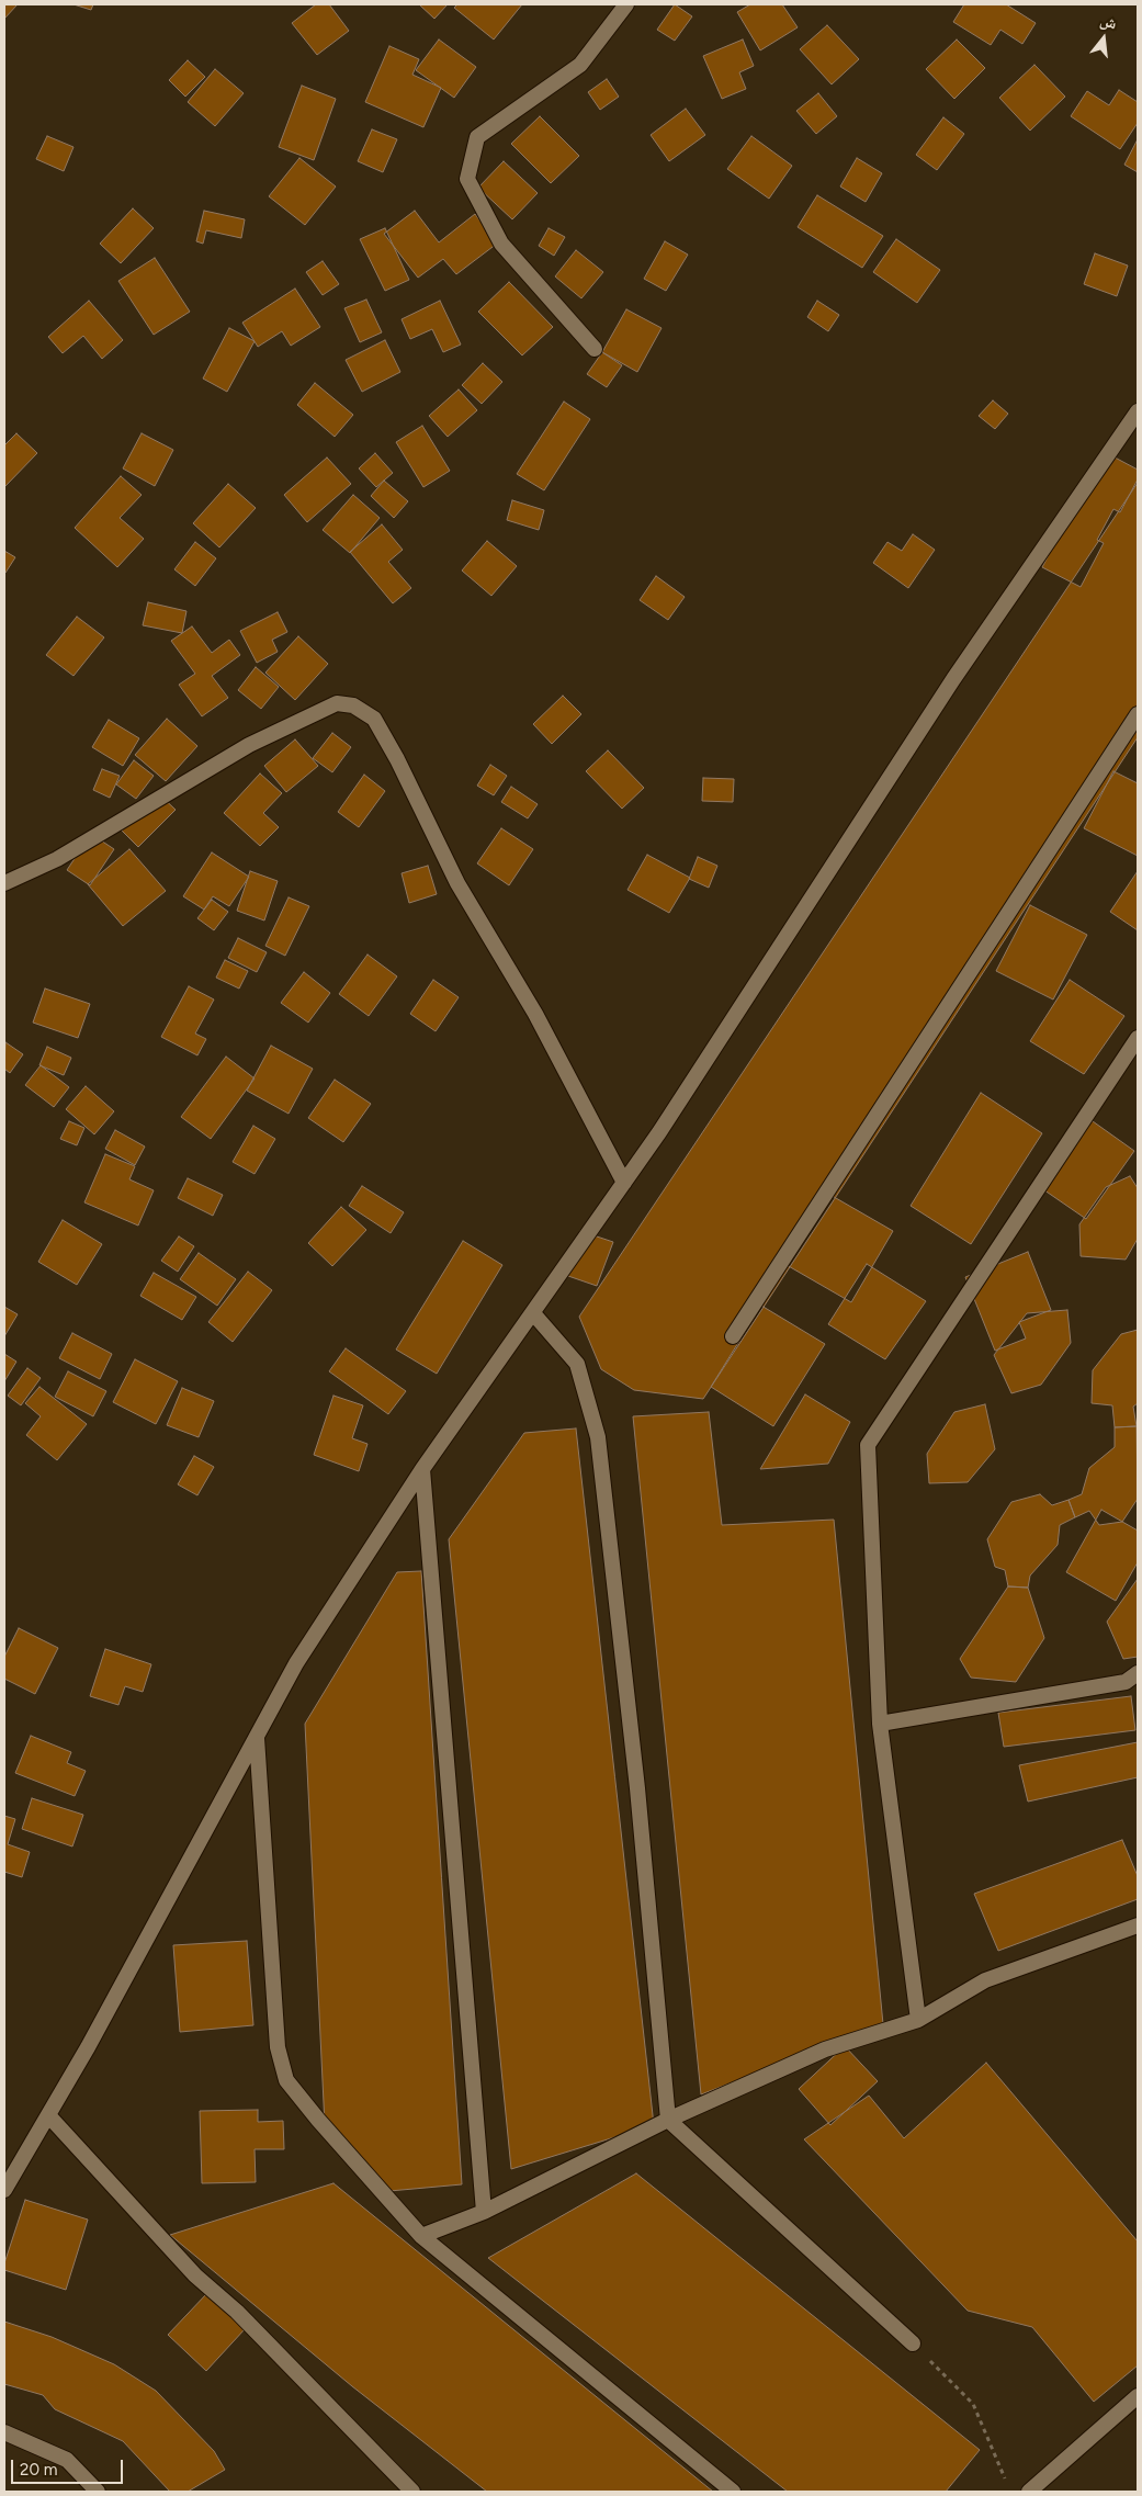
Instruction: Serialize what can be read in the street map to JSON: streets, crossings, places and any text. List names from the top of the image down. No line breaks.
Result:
{"scale_bar":"20 m","north":"top"}
